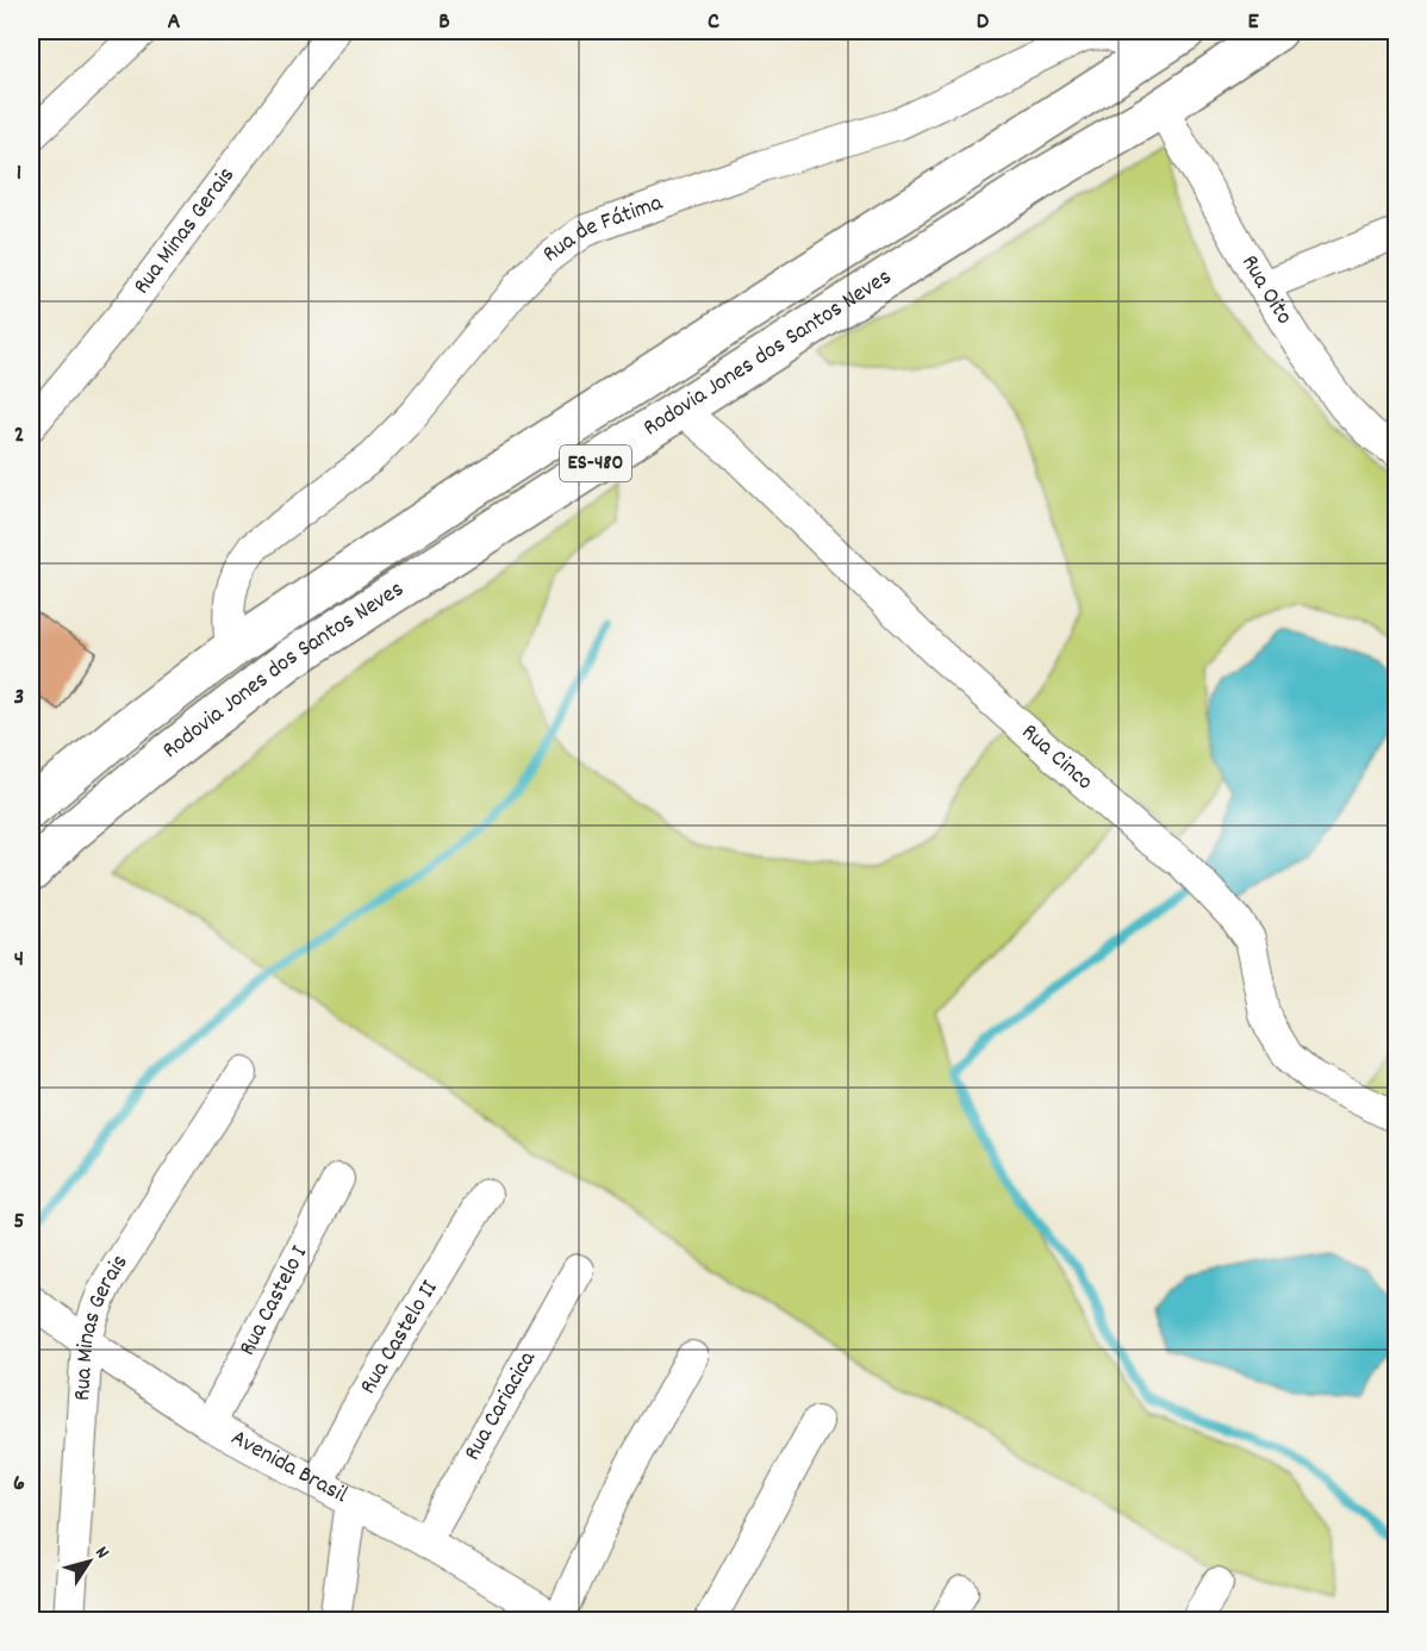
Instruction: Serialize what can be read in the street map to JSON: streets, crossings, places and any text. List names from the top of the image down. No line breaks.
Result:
{"streets":{"main road":["Rodovia Jones dos Santos Neves","ES-480"],"street":["Rua Minas Gerais","Rua de Fátima","Rua Oito","Rua Cinco","Rua Castelo I","Rua Castelo II","Rua Cariacica","Avenida Brasil"]},"crossings":[["Rua Minas Gerais","Avenida Brasil"],["Rua de Fátima","Rodovia Jones dos Santos Neves"],["Rua Oito","Rodovia Jones dos Santos Neves"],["Rodovia Jones dos Santos Neves","Rua Cinco"],["Rua Castelo I","Avenida Brasil"],["Rua Castelo II","Avenida Brasil"],["Rua Cariacica","Avenida Brasil"]],"north":"top right","grid":{"columns":["A","B","C","D","E"],"rows":["1","2","3","4","5","6"]}}
